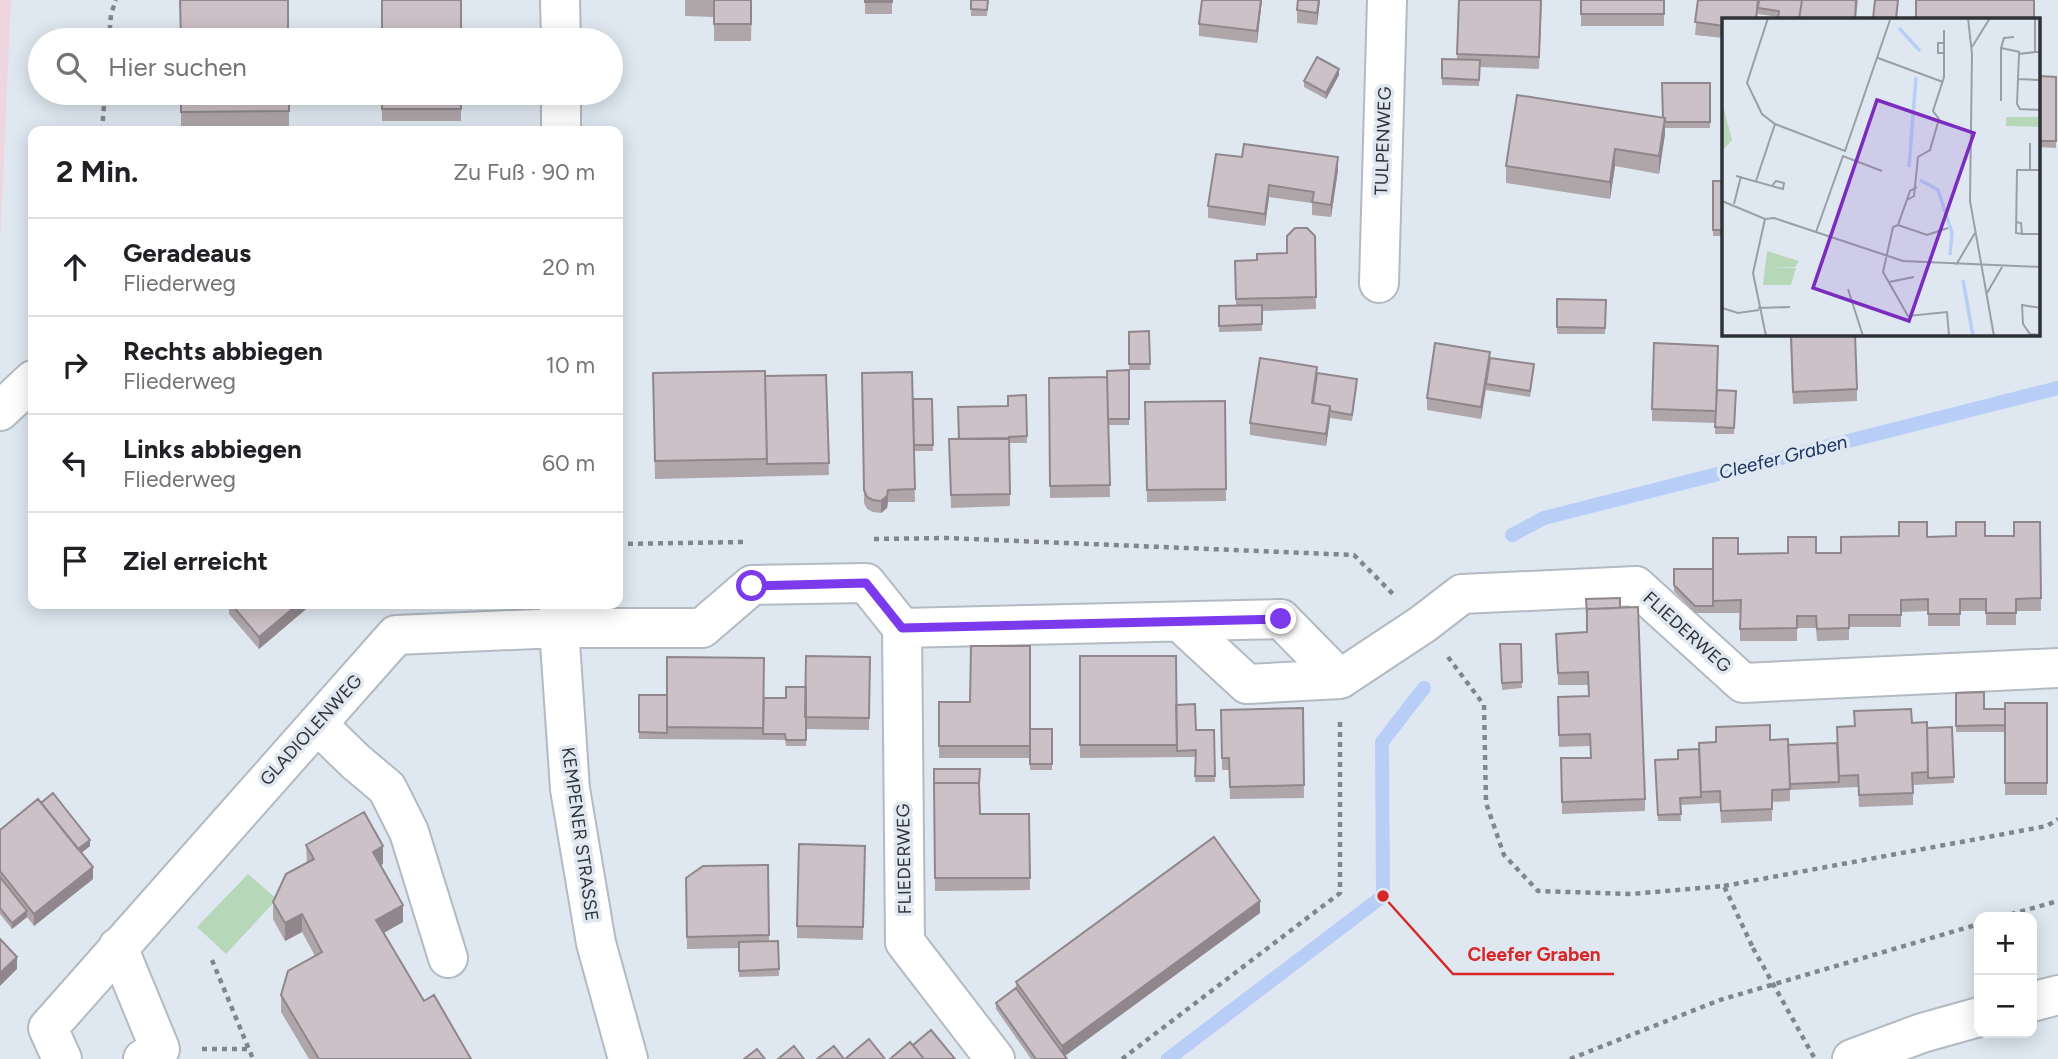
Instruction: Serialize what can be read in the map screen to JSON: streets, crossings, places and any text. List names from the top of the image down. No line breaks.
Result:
{"streets":{"street":["TULPENWEG","FLIEDERWEG","GLADIOLENWEG","KEMPENER STRASSE"]},"crossings":[["GLADIOLENWEG","KEMPENER STRASSE"]],"water":["Cleefer Graben"],"places":["Cleefer Graben"],"page":{"search":"Hier suchen","heading":["2 Min.","Zu Fuß · 90 m"],"list":[["Geradeaus","Fliederweg","20 m"],["Rechts abbiegen","Fliederweg","10 m"],["Links abbiegen","Fliederweg","60 m"],"Ziel erreicht"],"map_buttons":["+","−"]}}
